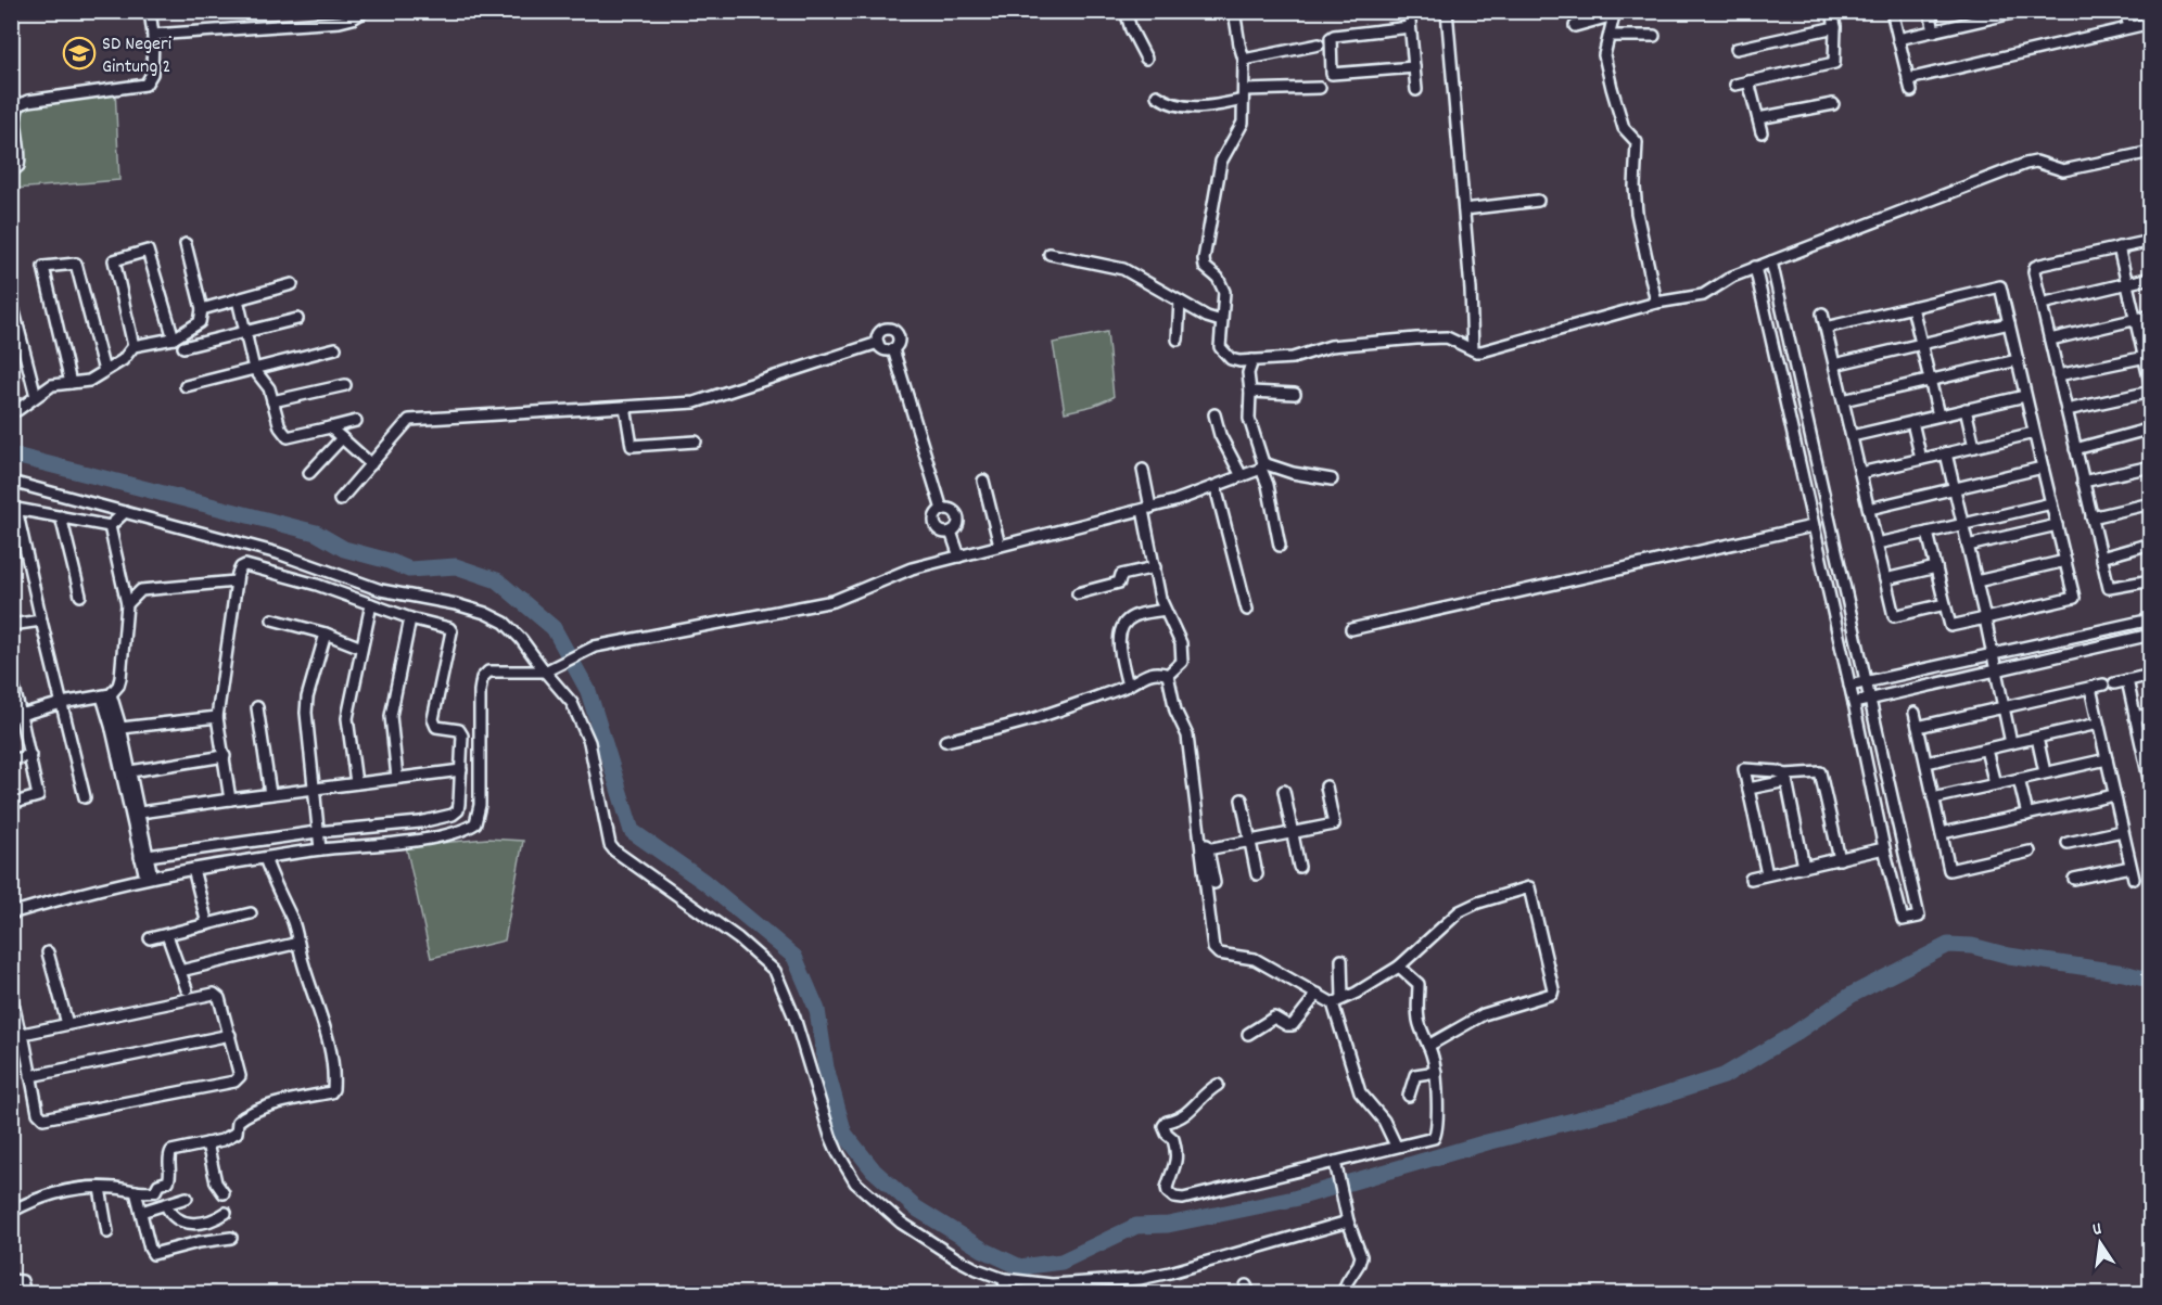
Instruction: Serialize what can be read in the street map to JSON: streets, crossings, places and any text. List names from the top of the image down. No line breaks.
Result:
{"places":{"school or university":["SD Negeri Gintung 2"]},"north":"top"}
